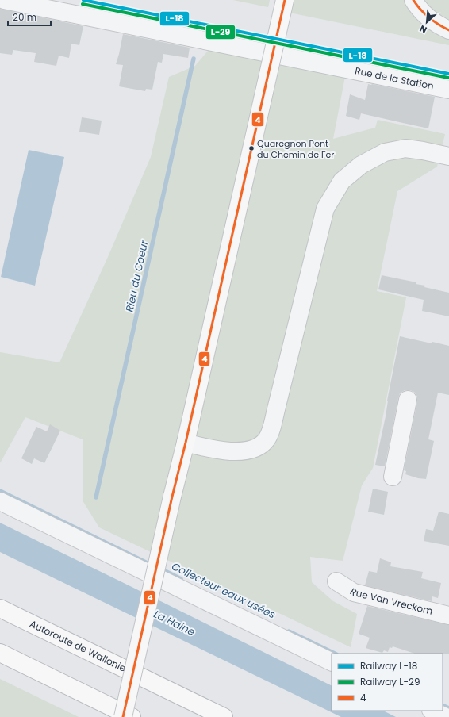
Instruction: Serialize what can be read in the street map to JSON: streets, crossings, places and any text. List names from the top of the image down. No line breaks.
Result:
{"streets":{"main road":["Autoroute de Wallonie"],"street":["Rue de la Station","Rue Van Vreckom"]},"water":["Rieu du Coeur","Collecteur eaux usées","La Haine"],"places":["Quaregnon Pont du Chemin de Fer"],"lines":["rail line L-18","transit line 4","rail line L-29"],"legend":["Railway L-18","Railway L-29","4"],"scale_bar":"20 m","north":"bottom left"}
